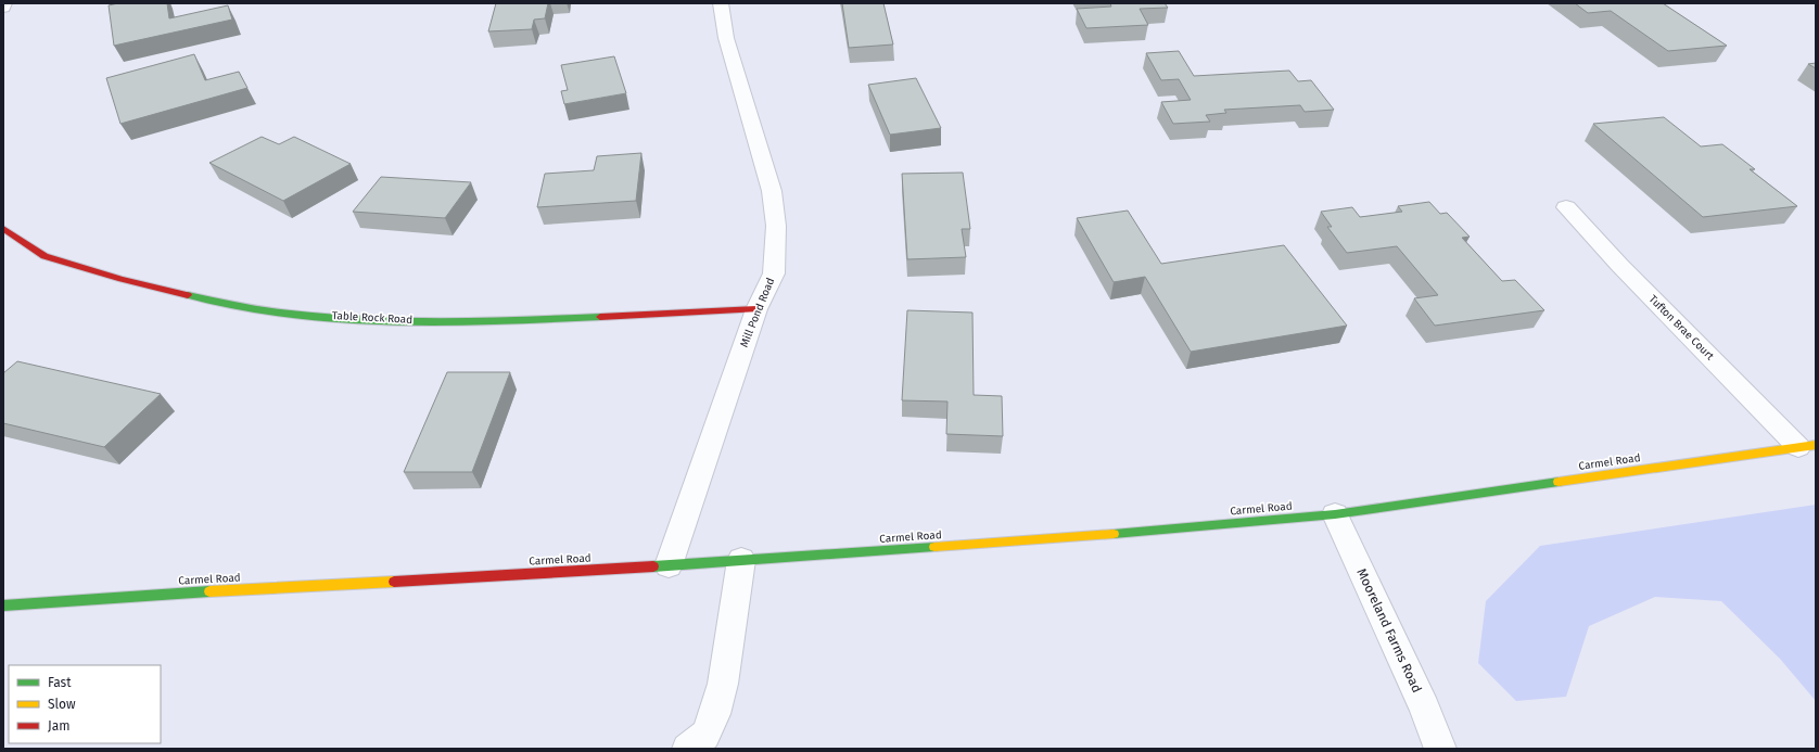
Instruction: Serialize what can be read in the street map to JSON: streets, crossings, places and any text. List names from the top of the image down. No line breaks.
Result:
{"streets":{"main road":["Table Rock Road","Carmel Road"],"street":["Mill Pond Road","Tufton Brae Court","Mooreland Farms Road"]},"crossings":[["Mill Pond Road","Table Rock Road"],["Mill Pond Road","Carmel Road"],["Tufton Brae Court","Carmel Road"],["Carmel Road","Mooreland Farms Road"]],"legend":["Fast","Slow","Jam"]}
